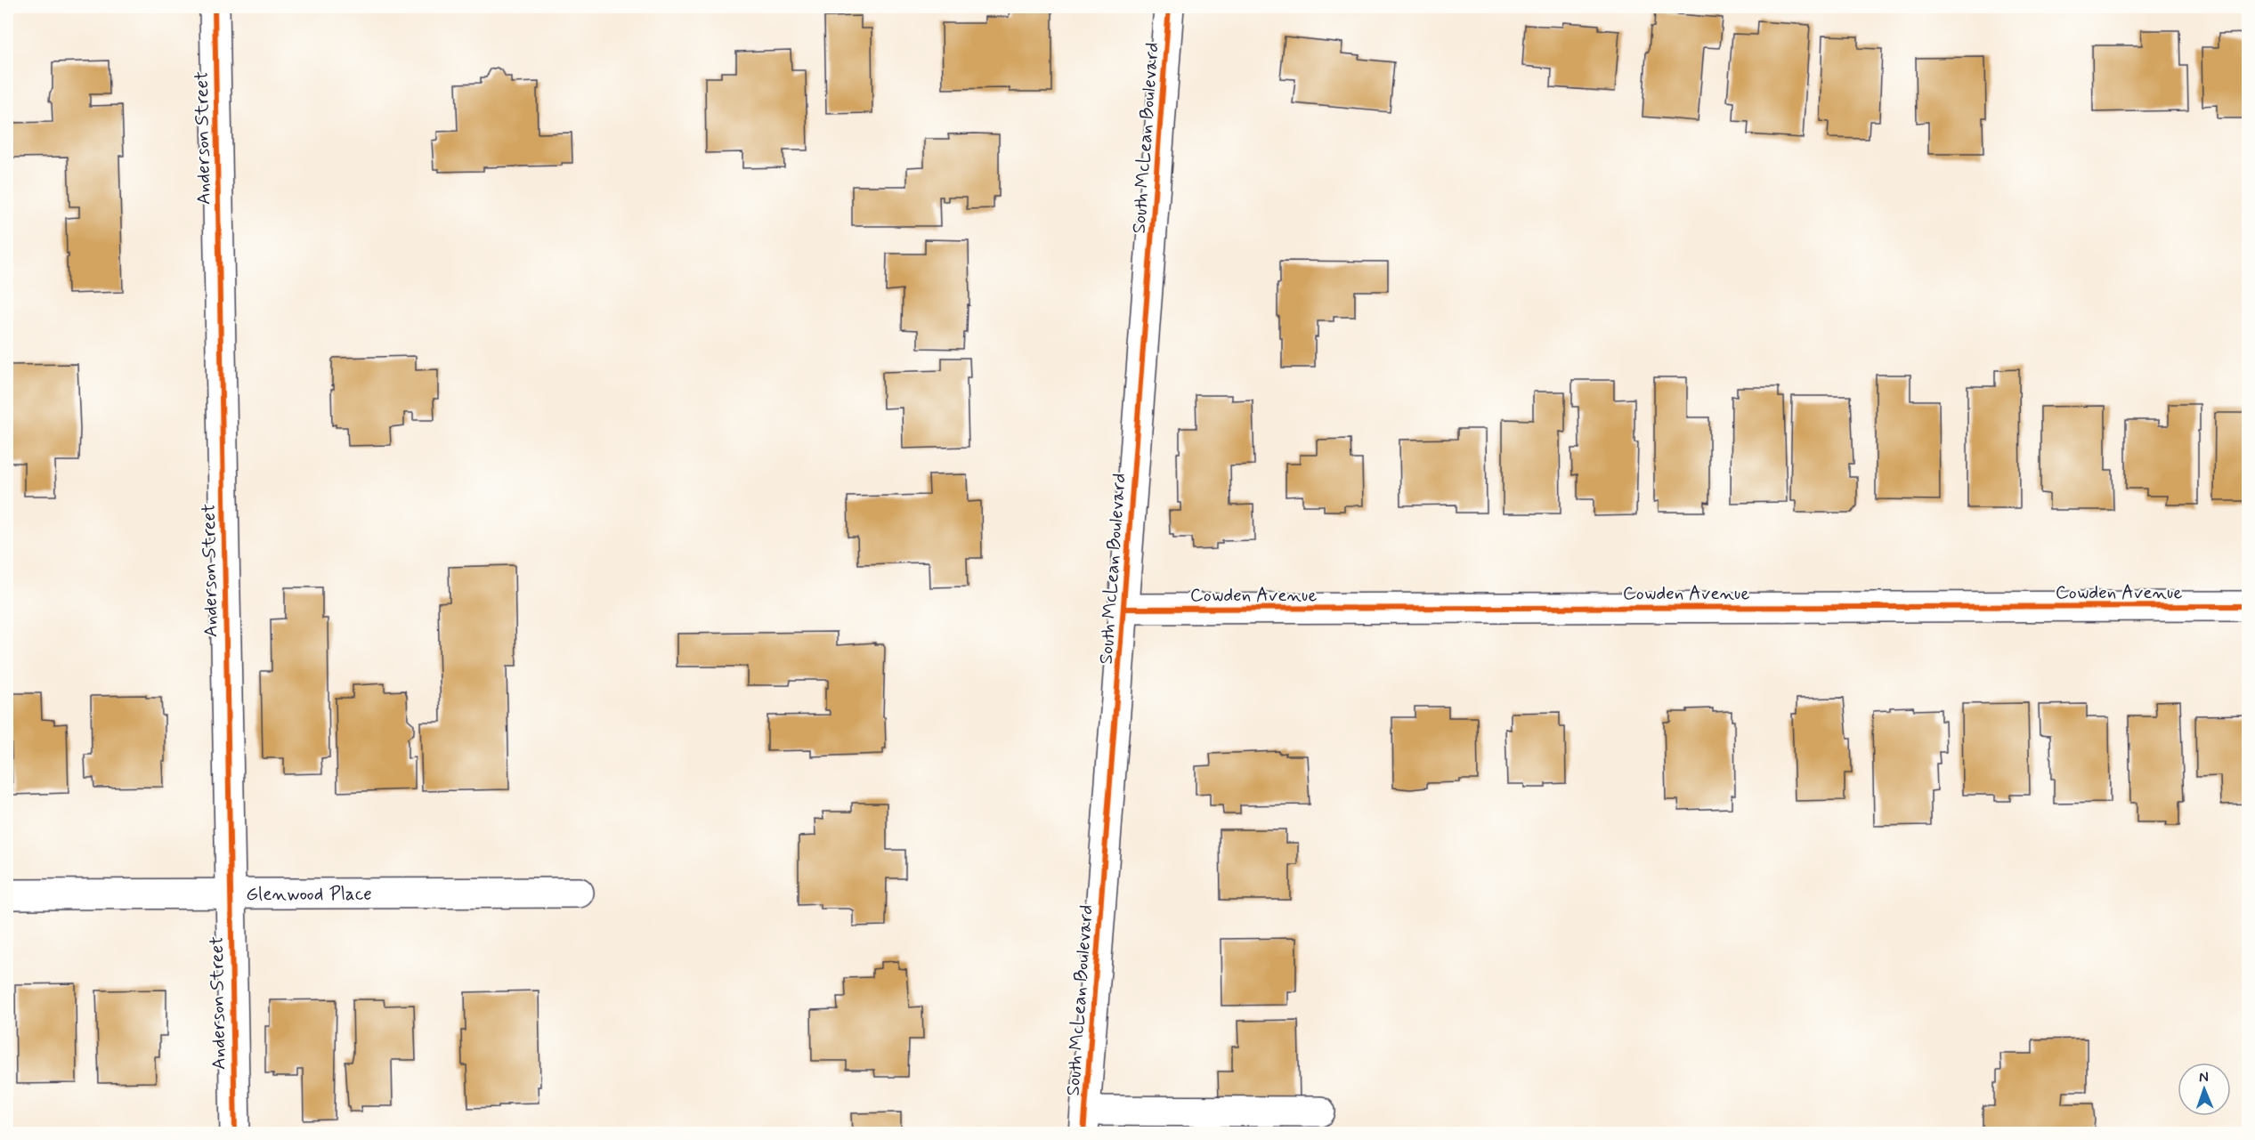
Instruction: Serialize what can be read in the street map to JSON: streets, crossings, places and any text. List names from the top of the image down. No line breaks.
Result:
{"streets":{"street":["Anderson Street","South McLean Boulevard","Cowden Avenue","Glenwood Place"]},"crossings":[["Anderson Street","Glenwood Place"],["South McLean Boulevard","Cowden Avenue"]],"north":"top"}
